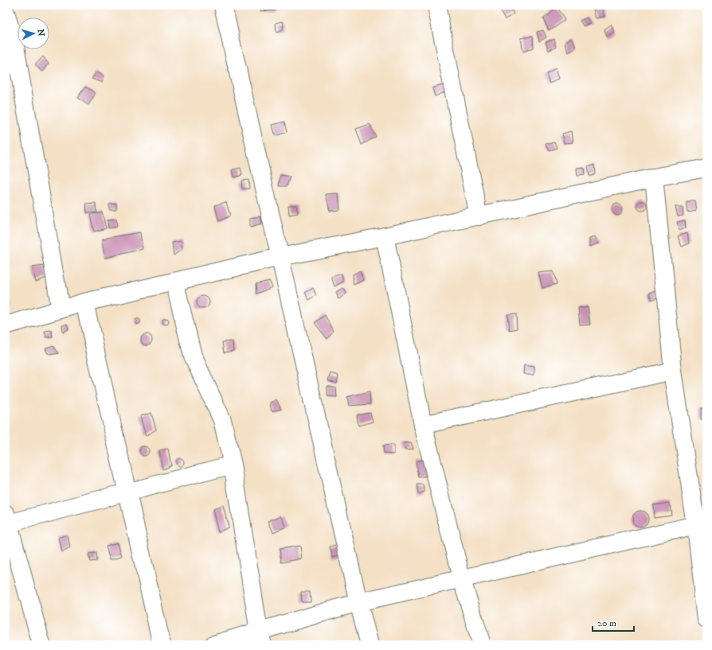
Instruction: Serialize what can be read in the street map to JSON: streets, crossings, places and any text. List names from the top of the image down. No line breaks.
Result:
{"scale_bar":"20 m","north":"right"}
